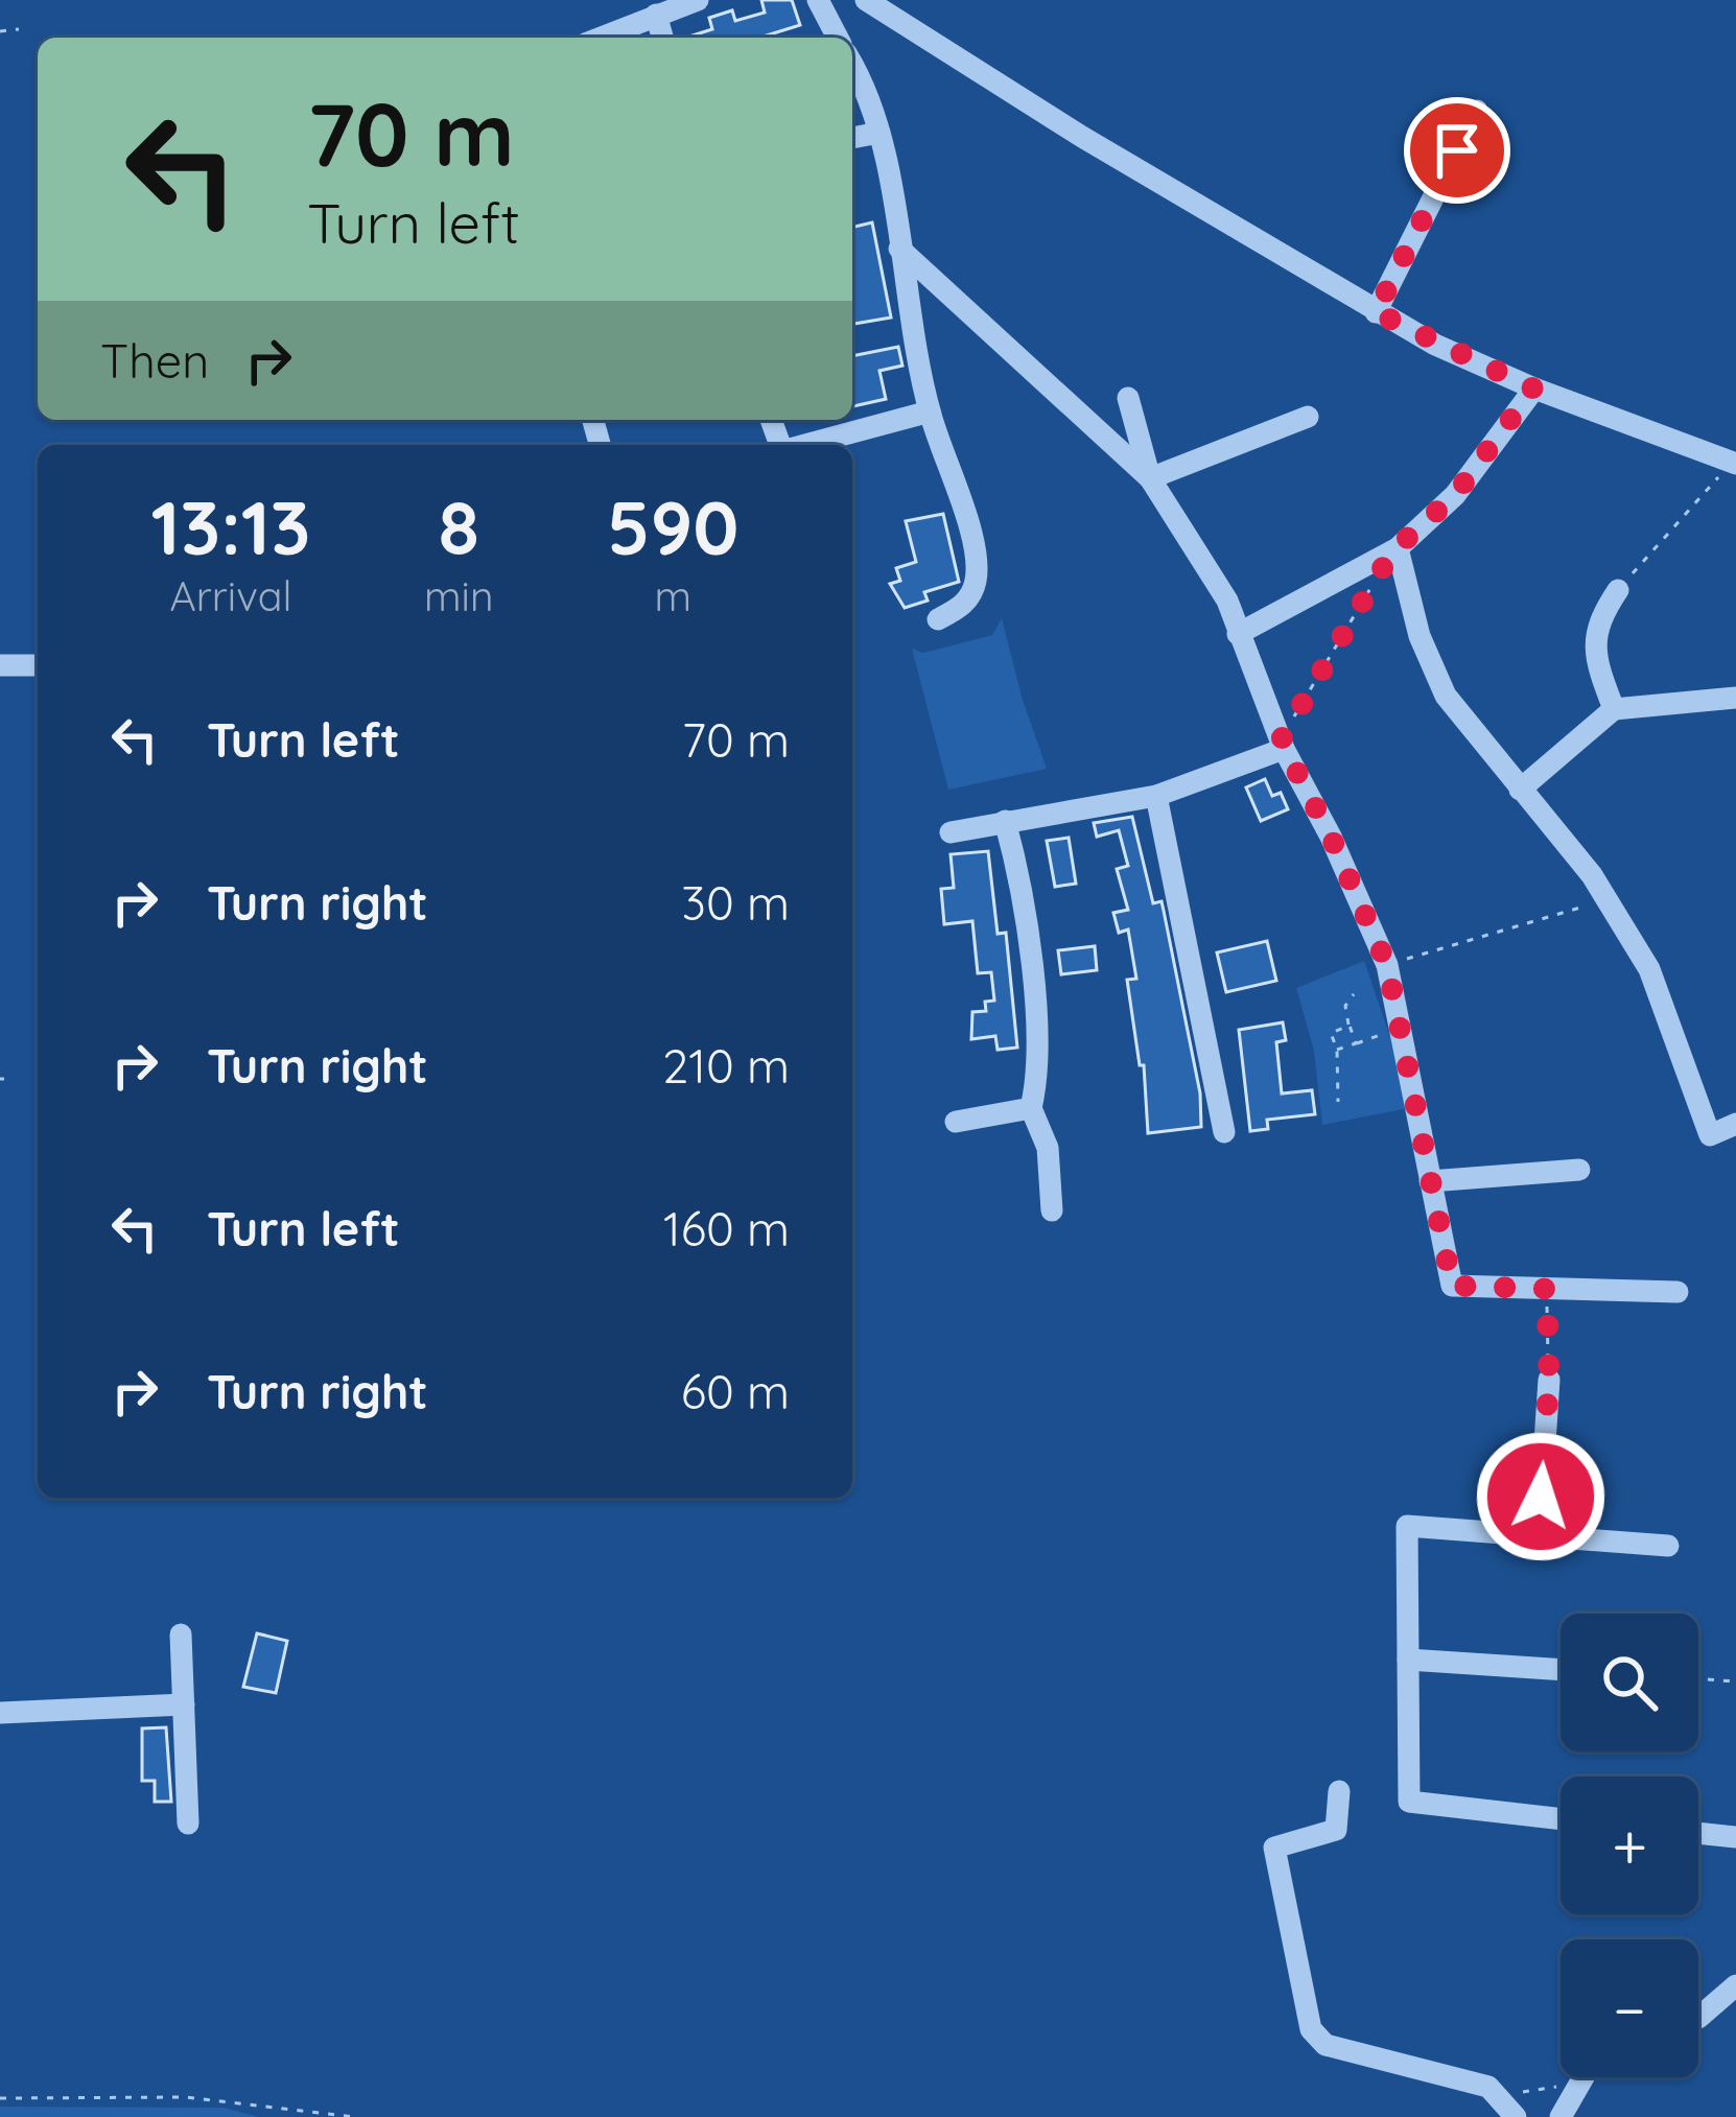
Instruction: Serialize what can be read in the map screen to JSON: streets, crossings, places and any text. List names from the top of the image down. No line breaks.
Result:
{"page":{"turn":["70 m","Turn left"],"then":"Then","eta":["13:13","Arrival","8","min","590","m"],"list":[{"name":"Turn left","value":"70 m"},{"name":"Turn right","value":"30 m"},{"name":"Turn right","value":"210 m"},{"name":"Turn left","value":"160 m"},{"name":"Turn right","value":"60 m"}],"map_buttons":["+","−"]}}
